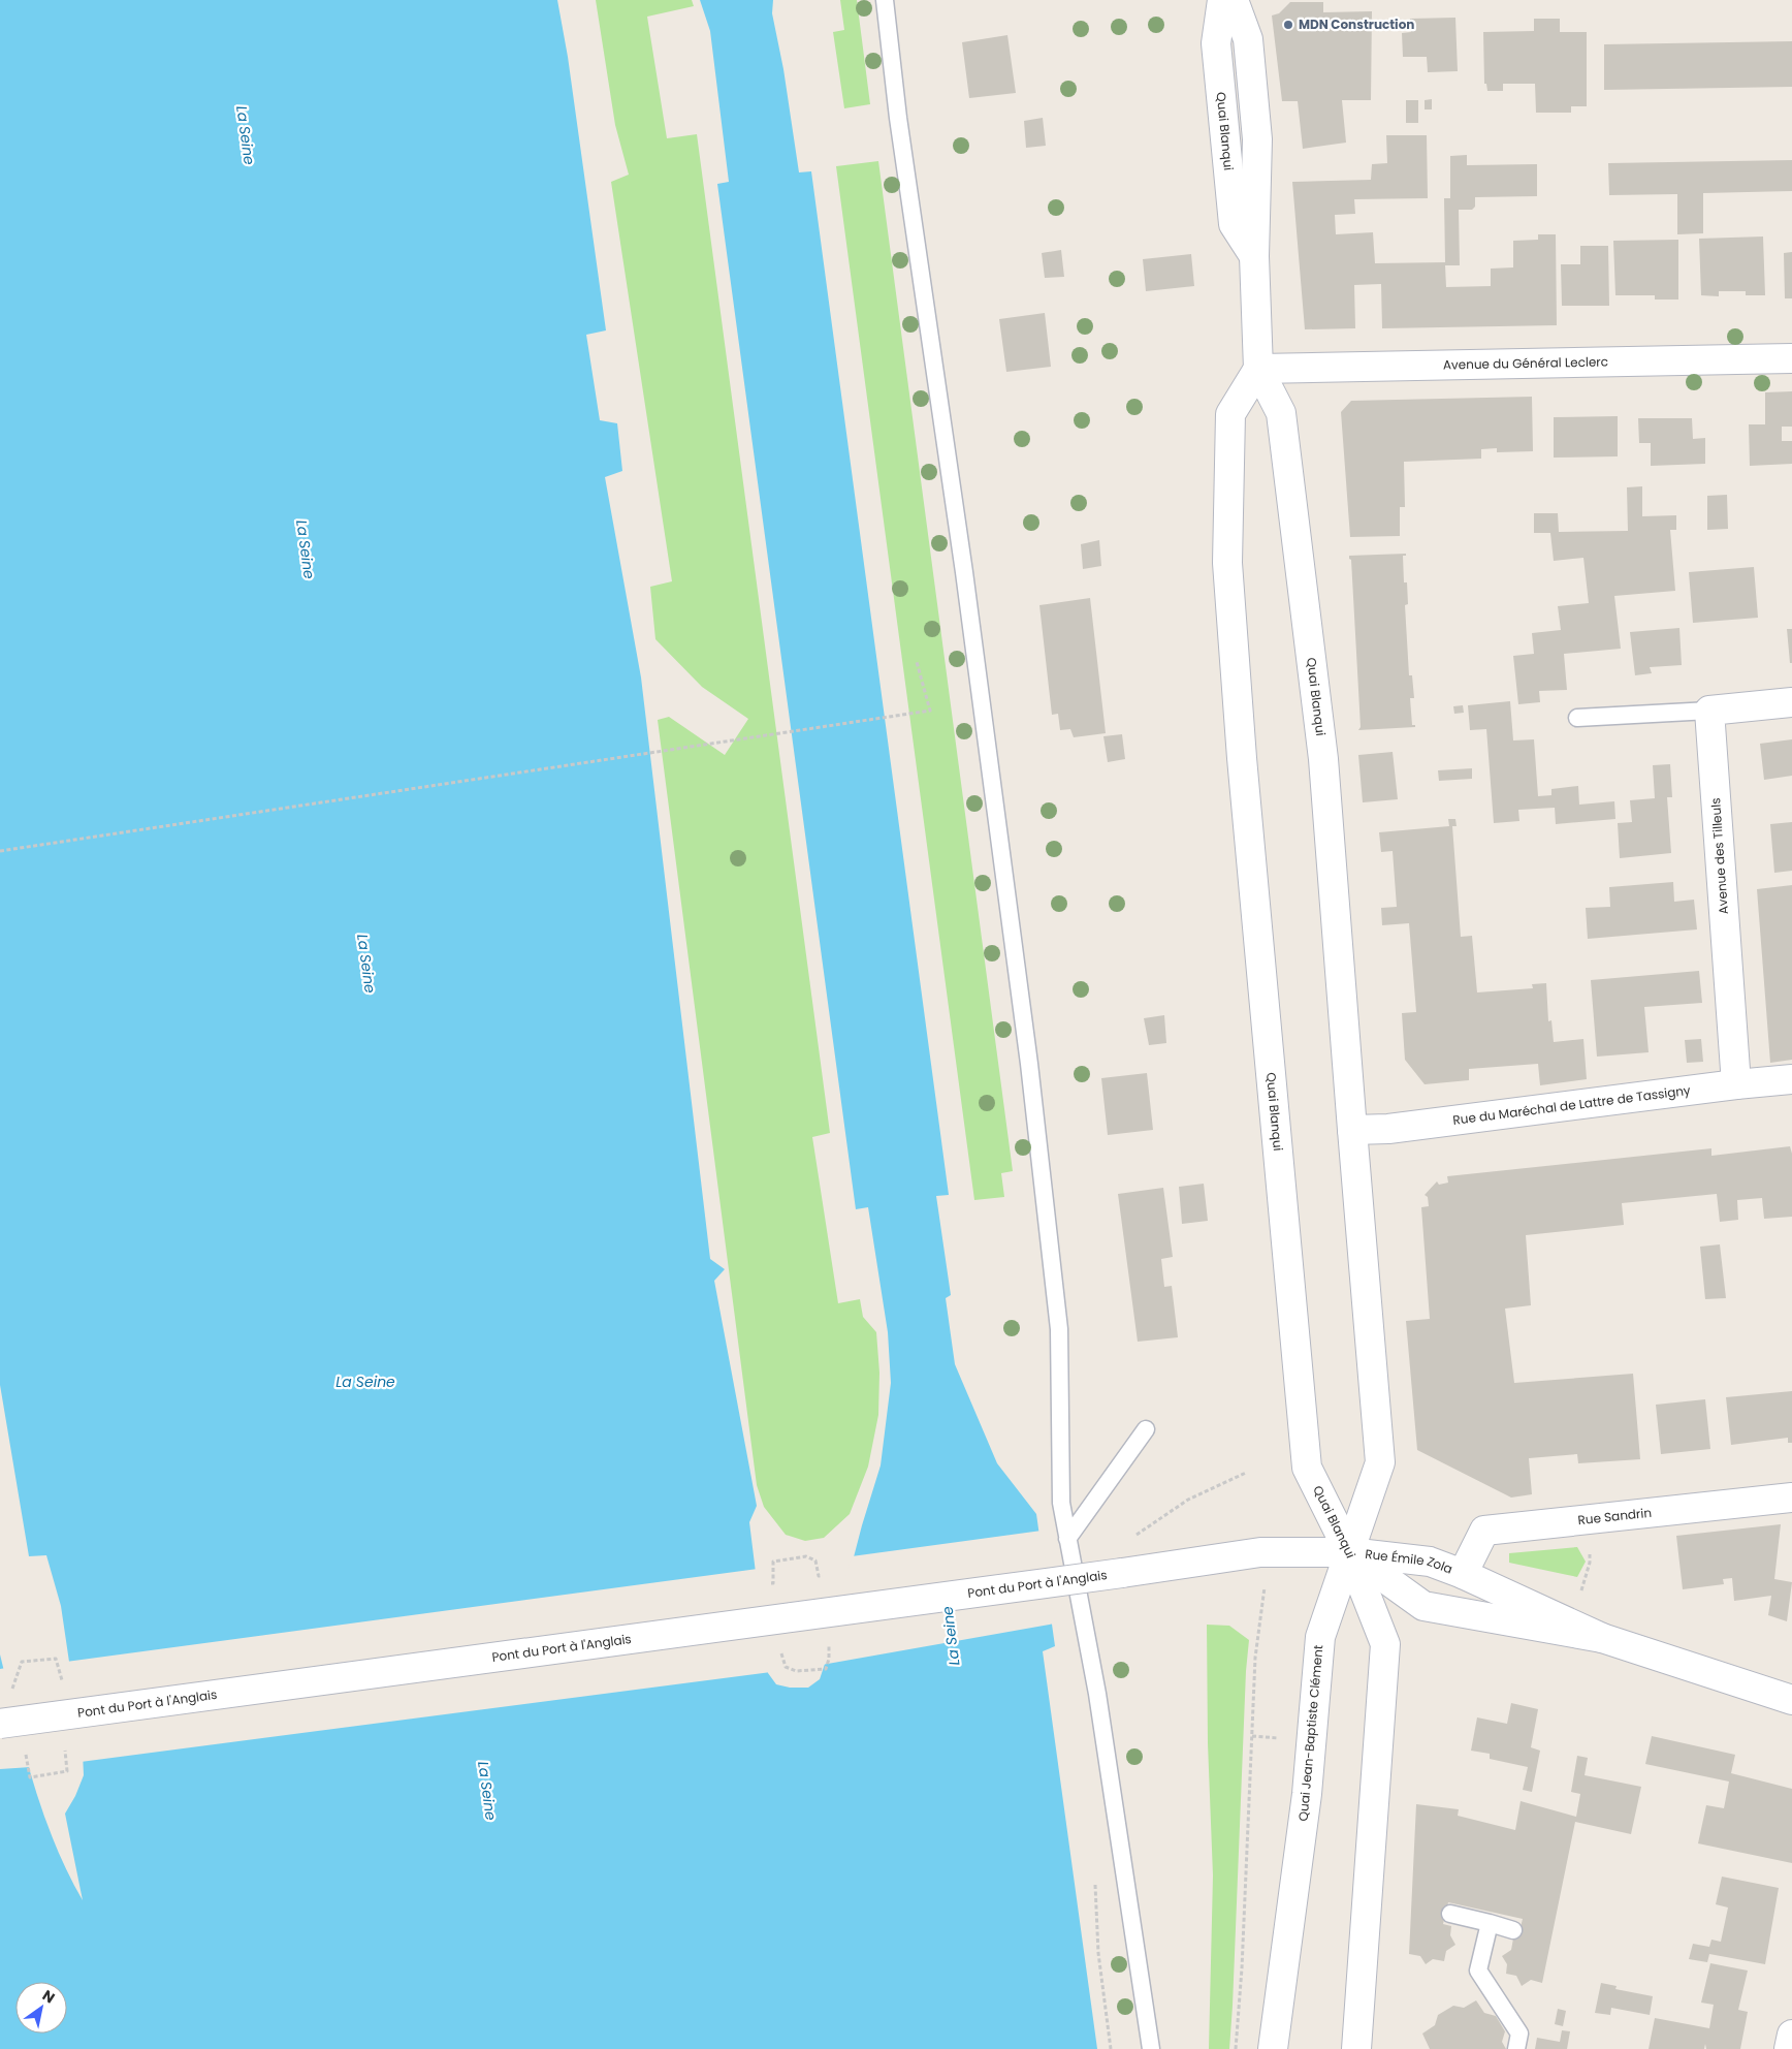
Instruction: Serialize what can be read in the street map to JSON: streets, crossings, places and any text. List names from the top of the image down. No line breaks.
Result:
{"streets":{"main road":["Quai Blanqui","Avenue du Général Leclerc","Avenue des Tilleuls","Rue du Maréchal de Lattre de Tassigny","Rue Sandrin","Rue Émile Zola","Pont du Port à l'Anglais","Quai Jean-Baptiste Clément"]},"crossings":[["Quai Blanqui","Avenue du Général Leclerc"],["Quai Blanqui","Rue du Maréchal de Lattre de Tassigny"],["Quai Blanqui","Rue Émile Zola"],["Quai Blanqui","Pont du Port à l'Anglais"],["Quai Blanqui","Quai Jean-Baptiste Clément"],["Avenue des Tilleuls","Rue du Maréchal de Lattre de Tassigny"],["Rue Sandrin","Rue Émile Zola"],["Rue Émile Zola","Pont du Port à l'Anglais"],["Rue Émile Zola","Quai Jean-Baptiste Clément"],["Pont du Port à l'Anglais","Quai Jean-Baptiste Clément"]],"water":["La Seine"],"places":["MDN Construction"],"north":"top right"}
